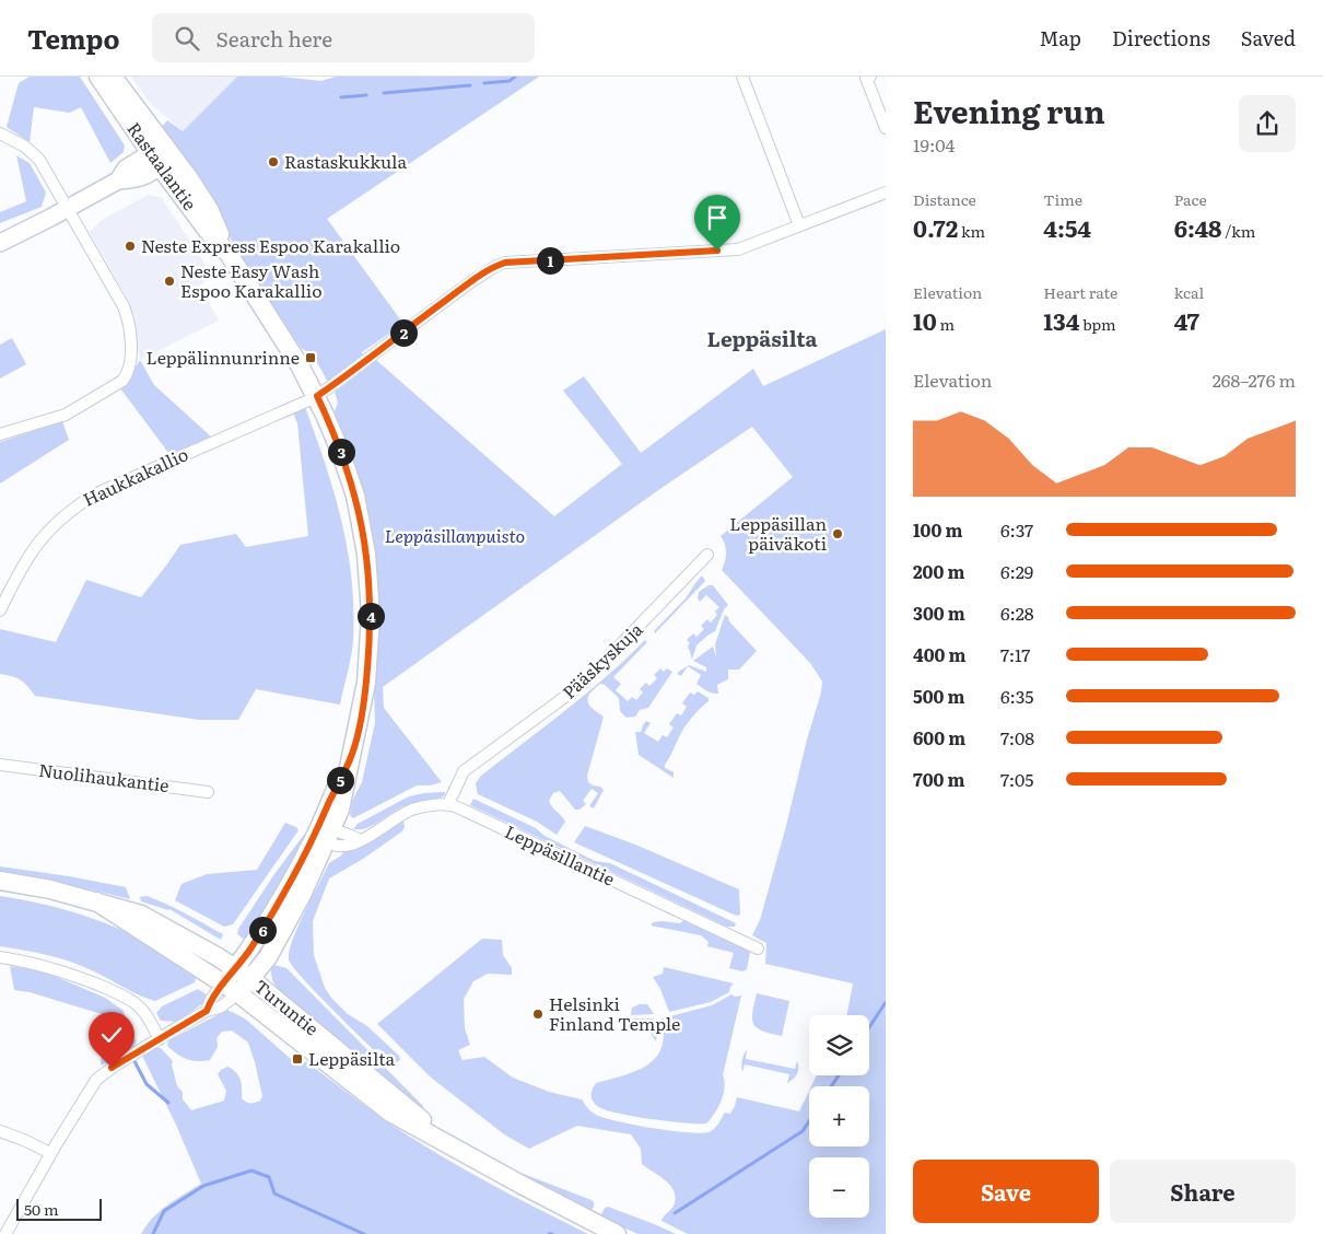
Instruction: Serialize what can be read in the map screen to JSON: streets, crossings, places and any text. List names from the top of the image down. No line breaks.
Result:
{"streets":{"main road":["Rastaalantie","Turuntie"],"street":["Haukkakallio","Pääskyskuja","Nuolihaukantie","Leppäsillantie"]},"crossings":[["Rastaalantie","Haukkakallio"],["Rastaalantie","Turuntie"],["Pääskyskuja","Leppäsillantie"]],"districts":["Leppäsilta"],"parks":["Leppäsillanpuisto"],"places":{"other":["Rastaskukkula","Neste Express Espoo Karakallio","Neste Easy Wash Espoo Karakallio","Leppäsillan päiväkoti","Helsinki Finland Temple"],"transit":["Leppälinnunrinne","Leppäsilta"]},"scale_bar":"50 m","page":{"header":"Tempo","search":"Search here","nav":["Map","Directions","Saved"],"heading":["Evening run","19:04"],"stats":[["Distance","0.72 km"],["Time","4:54"],["Pace","6:48 /km"],["Elevation","10 m"],["Heart rate","134 bpm"],["kcal","47"]],"pins":["1","2","3","4","5","6"],"chart":["Elevation","268–276 m"],"list":[{"name":"100 m","note":"6:37"},{"name":"200 m","note":"6:29"},{"name":"300 m","note":"6:28"},{"name":"400 m","note":"7:17"},{"name":"500 m","note":"6:35"},{"name":"600 m","note":"7:08"},{"name":"700 m","note":"7:05"}],"map_buttons":["+","−"],"buttons":["Save","Share"],"scale":"50 m"}}
